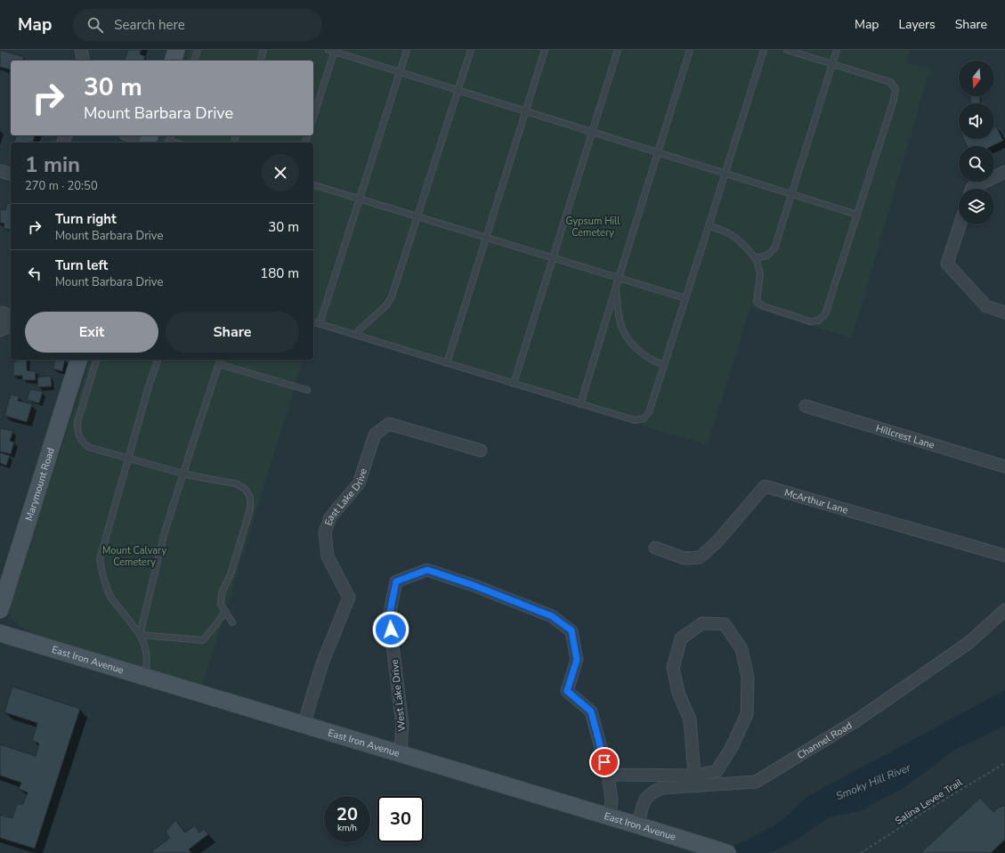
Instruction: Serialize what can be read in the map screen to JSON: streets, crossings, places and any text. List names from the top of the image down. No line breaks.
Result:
{"streets":{"street":["Hillcrest Lane","Marymount Road","East Lake Drive","McArthur Lane","East Iron Avenue","West Lake Drive","Channel Road"],"path":["Salina Levee Trail"]},"crossings":[["East Lake Drive","East Iron Avenue"],["East Iron Avenue","West Lake Drive"],["East Iron Avenue","Channel Road"]],"water":["Smoky Hill River"],"parks":["Gypsum Hill Cemetery","Mount Calvary Cemetery"],"north":"bottom","page":{"header":"Map","search":"Search here","nav":["Map","Layers","Share"],"turn":["30 m","Mount Barbara Drive"],"heading":["1 min","270 m · 20:50"],"list":[{"name":"Turn right","note":"Mount Barbara Drive","value":"30 m"},{"name":"Turn left","note":"Mount Barbara Drive","value":"180 m"}],"buttons":["Exit","Share"],"speed":"20 km/h","limit":"30"}}
